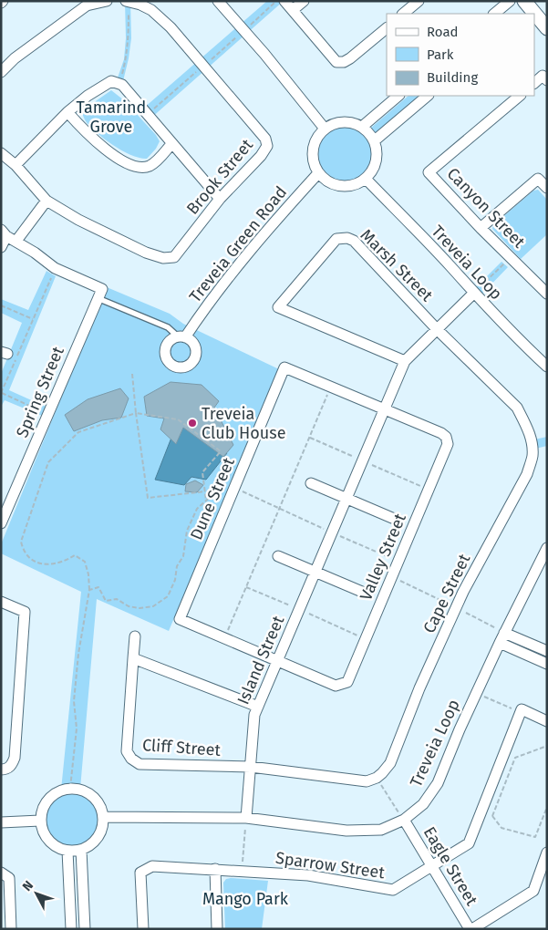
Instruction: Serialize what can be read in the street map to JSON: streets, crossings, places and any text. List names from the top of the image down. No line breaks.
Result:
{"streets":{"street":["Brook Street","Canyon Street","Treveia Green Road","Treveia Loop","Marsh Street","Spring Street","Dune Street","Valley Street","Cape Street","Island Street","Cliff Street","Sparrow Street","Eagle Street"]},"crossings":[["Treveia Green Road","Treveia Loop"],["Treveia Green Road","Spring Street"],["Treveia Loop","Island Street"],["Treveia Loop","Eagle Street"],["Marsh Street","Cape Street"],["Marsh Street","Island Street"],["Dune Street","Valley Street"],["Dune Street","Island Street"],["Valley Street","Island Street"],["Cape Street","Island Street"],["Island Street","Cliff Street"],["Sparrow Street","Eagle Street"]],"parks":["Tamarind Grove","Mango Park"],"places":["Treveia Club House"],"legend":["Road","Park","Building"],"north":"top left"}
